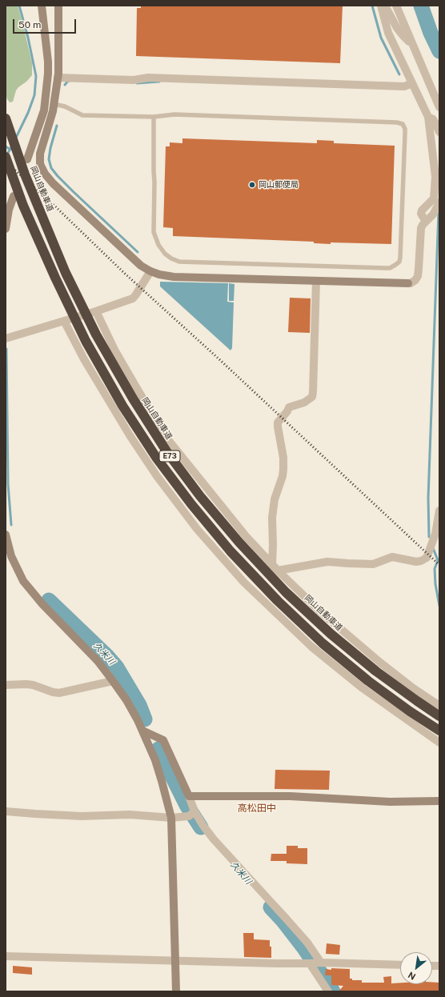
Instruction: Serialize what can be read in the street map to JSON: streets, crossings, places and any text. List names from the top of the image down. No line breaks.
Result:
{"streets":{"highway":["岡山自動車道","E73"]},"districts":["高松田中"],"water":["久米川"],"places":["岡山郵便局"],"scale_bar":"50 m","north":"bottom left"}
